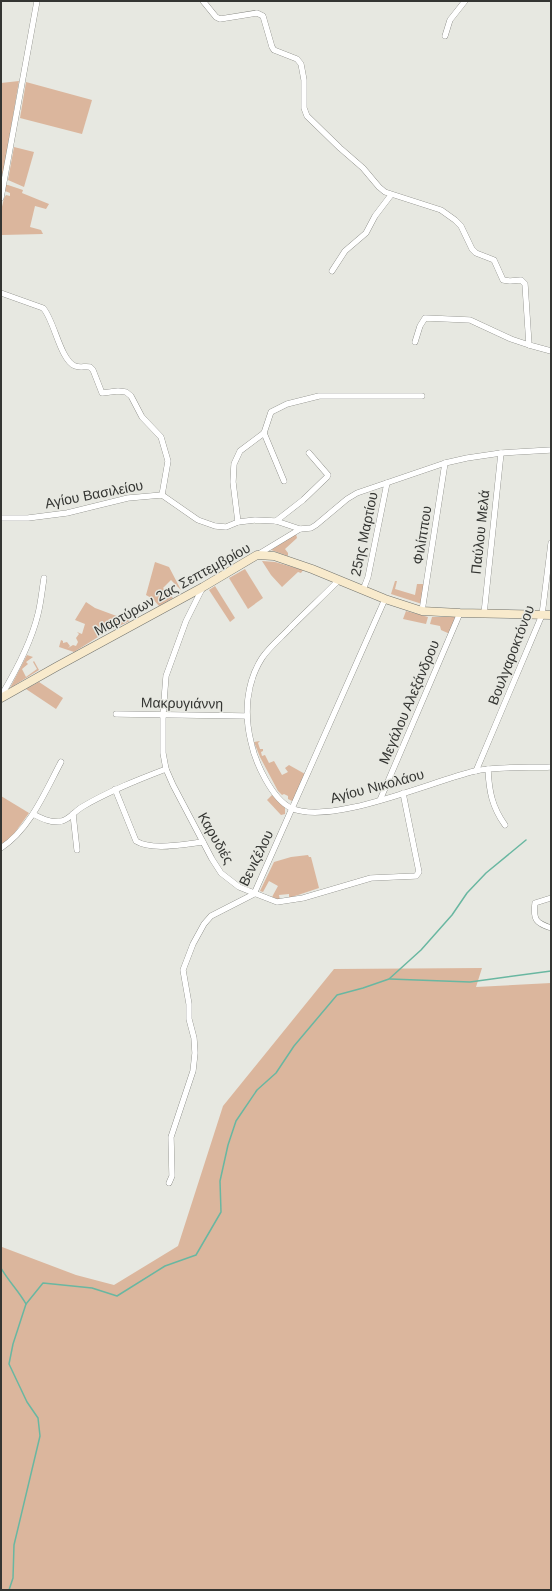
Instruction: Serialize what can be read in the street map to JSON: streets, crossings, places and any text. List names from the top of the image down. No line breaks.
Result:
{"streets":{"street":["Αγίου Βασιλείου","Παύλου Μελά","25ης Μαρτίου","Φιλίππου","Μαρτύρων 2ας Σεπτεμβρίου","Βουλγαροκτόνου","Μεγάλου Αλεξάνδρου","Μακρυγιάννη","Αγίου Νικολάου","Καρυδιές","Βενιζέλου"]},"crossings":[["Παύλου Μελά","Μαρτύρων 2ας Σεπτεμβρίου"],["25ης Μαρτίου","Μαρτύρων 2ας Σεπτεμβρίου"],["Φιλίππου","Μαρτύρων 2ας Σεπτεμβρίου"],["Μαρτύρων 2ας Σεπτεμβρίου","Βουλγαροκτόνου"],["Μαρτύρων 2ας Σεπτεμβρίου","Μεγάλου Αλεξάνδρου"],["Μαρτύρων 2ας Σεπτεμβρίου","Καρυδιές"],["Μαρτύρων 2ας Σεπτεμβρίου","Βενιζέλου"],["Βουλγαροκτόνου","Αγίου Νικολάου"],["Μεγάλου Αλεξάνδρου","Αγίου Νικολάου"],["Μακρυγιάννη","Καρυδιές"],["Αγίου Νικολάου","Καρυδιές"],["Αγίου Νικολάου","Βενιζέλου"],["Καρυδιές","Βενιζέλου"]]}
